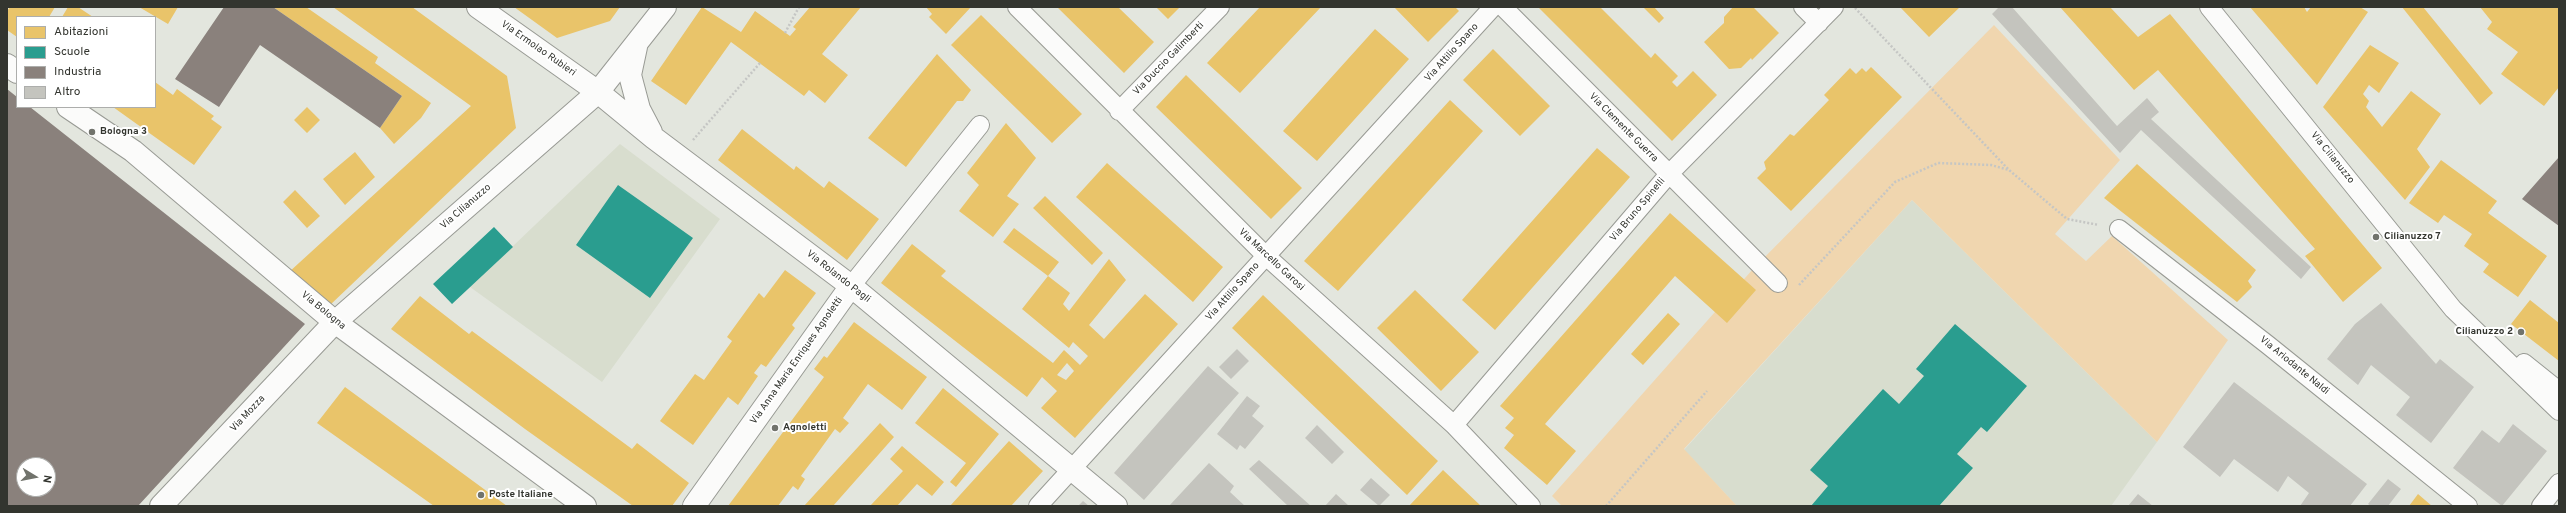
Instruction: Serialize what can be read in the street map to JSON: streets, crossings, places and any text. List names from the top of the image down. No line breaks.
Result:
{"streets":{"street":["Via Ermolao Rubieri","Via Attilio Spano","Via Duccio Galimberti","Via Clemente Guerra","Via Cilianuzzo","Via Bruno Spinelli","Via Marcello Garosi","Via Rolando Pagli","Via Bologna","Via Anna Maria Enriques Agnoletti","Via Ariodante Naldi","Via Mozza"]},"crossings":[["Via Ermolao Rubieri","Via Cilianuzzo"],["Via Ermolao Rubieri","Via Rolando Pagli"],["Via Attilio Spano","Via Marcello Garosi"],["Via Attilio Spano","Via Rolando Pagli"],["Via Duccio Galimberti","Via Marcello Garosi"],["Via Clemente Guerra","Via Bruno Spinelli"],["Via Cilianuzzo","Via Rolando Pagli"],["Via Cilianuzzo","Via Bologna"],["Via Cilianuzzo","Via Mozza"],["Via Bruno Spinelli","Via Marcello Garosi"],["Via Rolando Pagli","Via Anna Maria Enriques Agnoletti"],["Via Bologna","Via Mozza"]],"places":["Bologna 3","Cilianuzzo 7","Cilianuzzo 2","Agnoletti","Poste Italiane"],"legend":["Abitazioni","Scuole","Industria","Altro"],"north":"right"}
